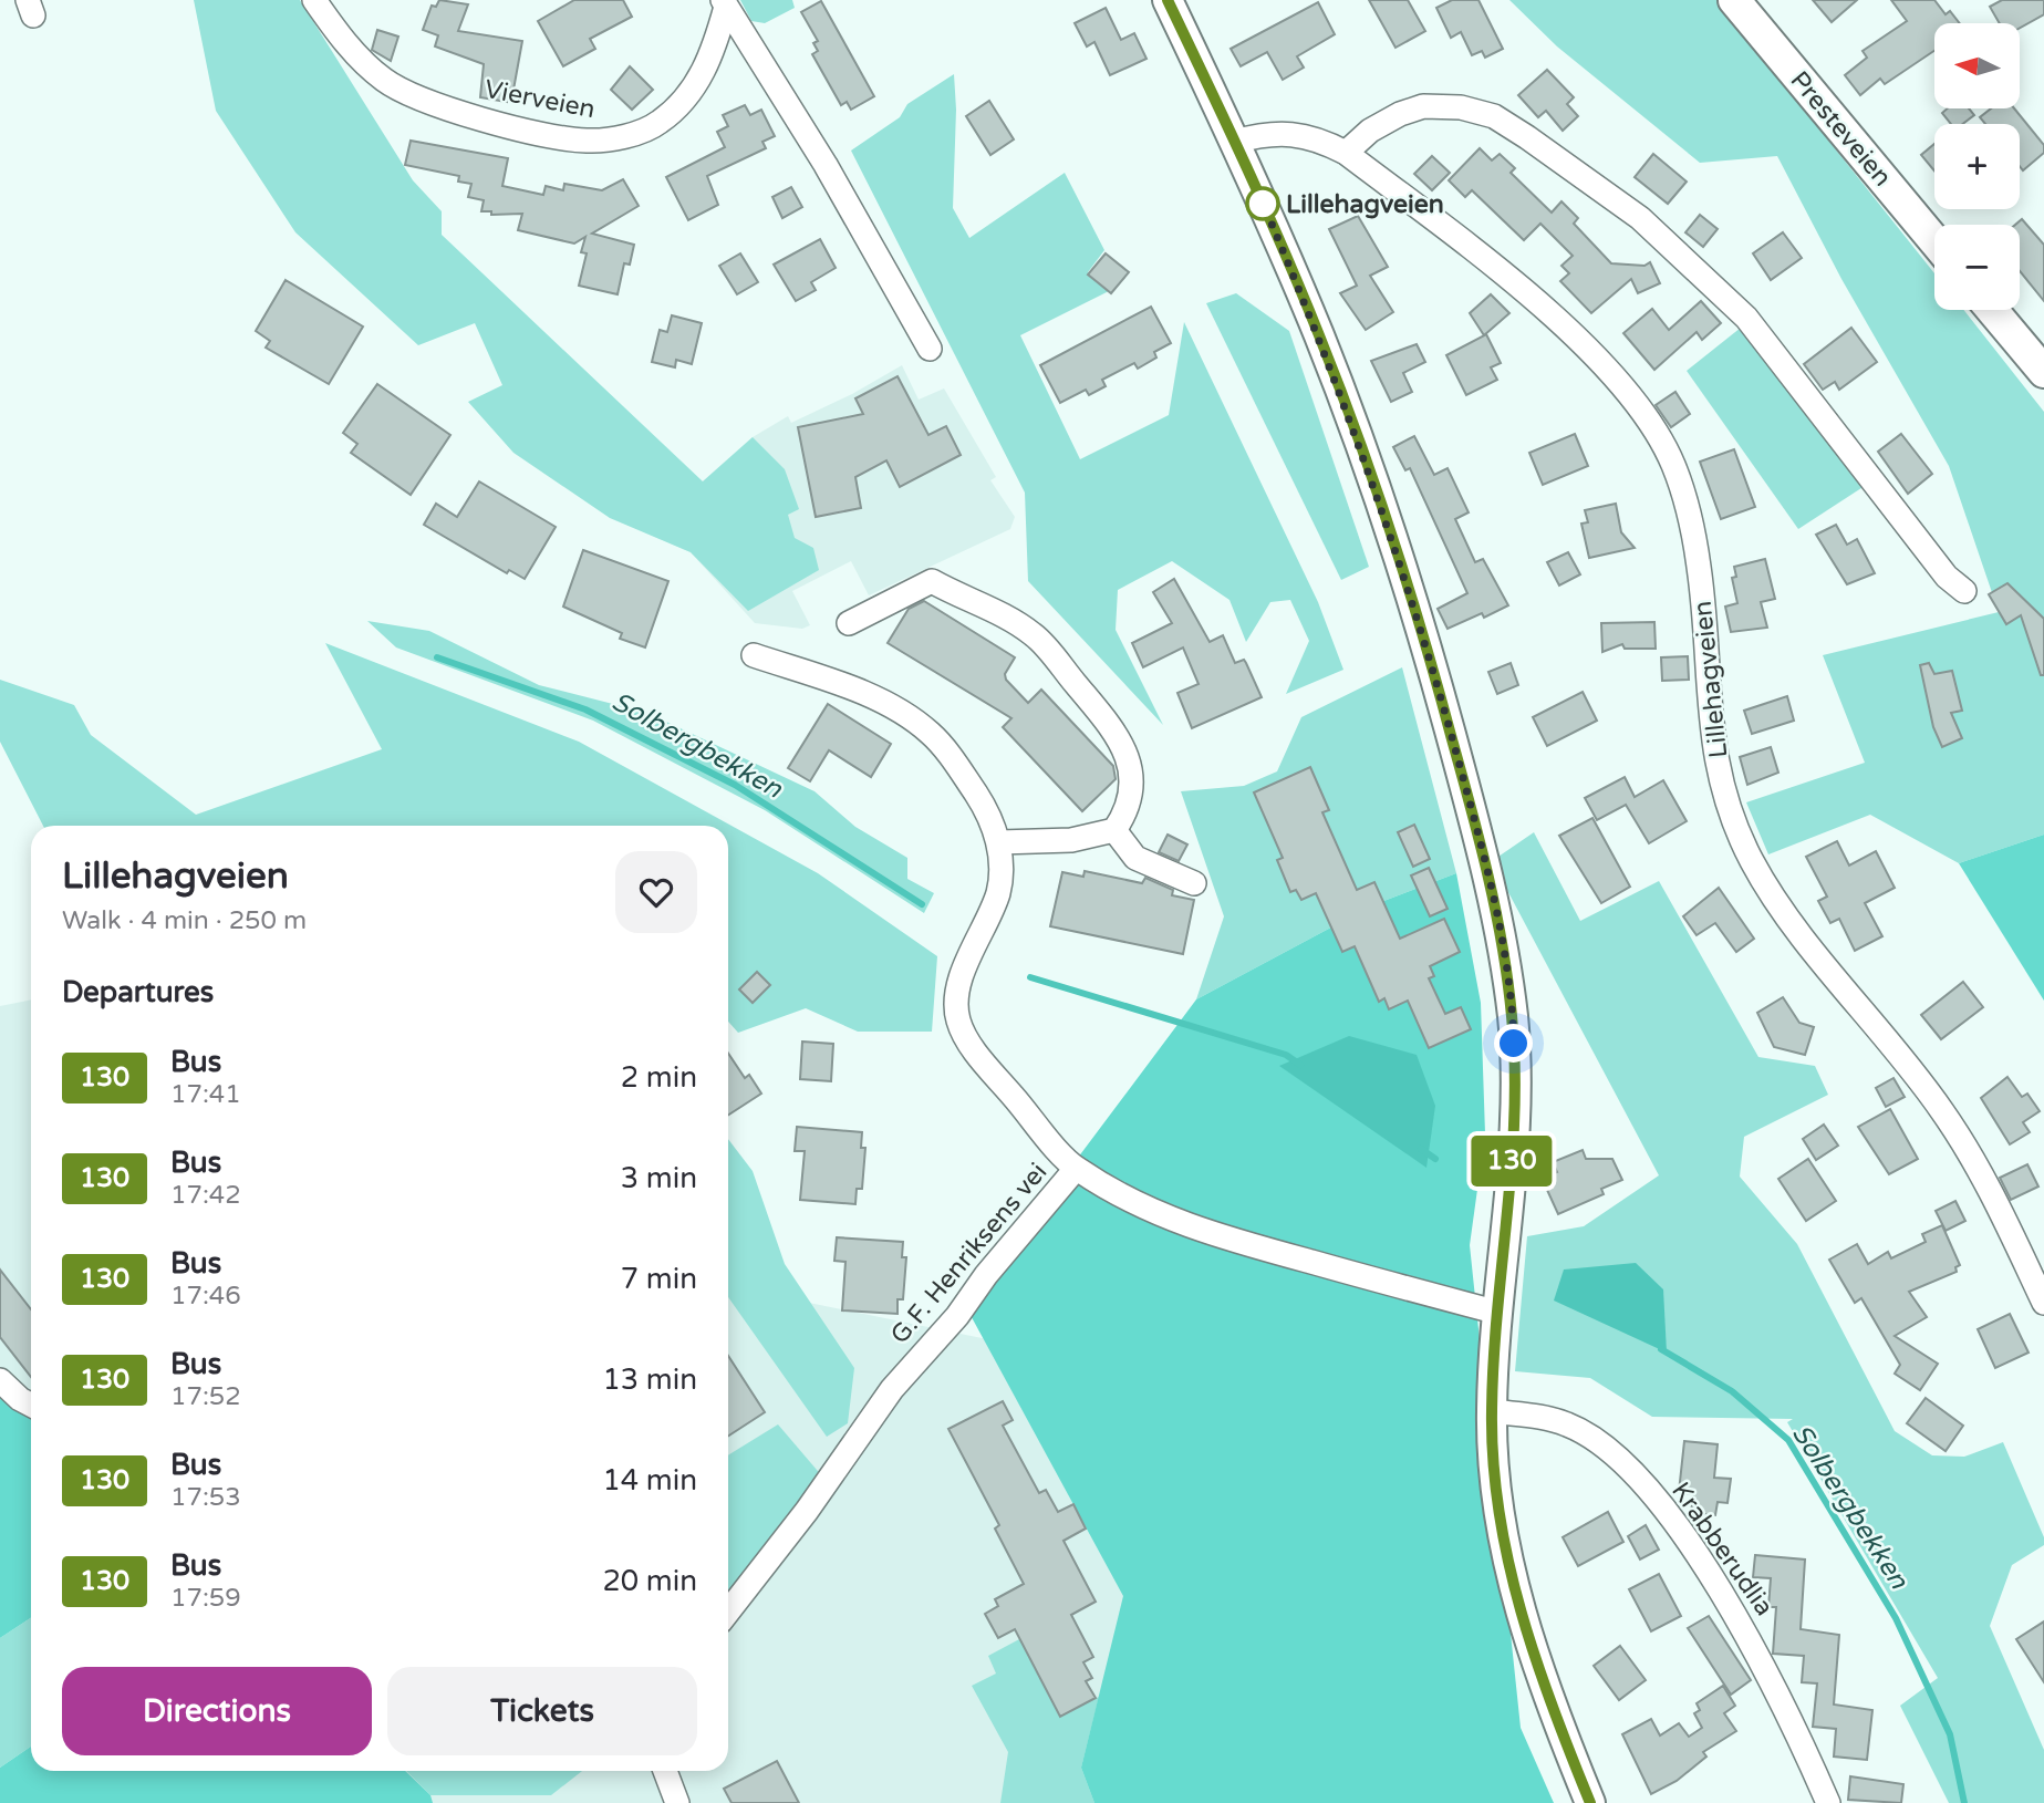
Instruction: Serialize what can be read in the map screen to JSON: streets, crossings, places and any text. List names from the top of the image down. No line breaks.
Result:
{"streets":{"main road":["Presteveien"],"street":["Vierveien","Lillehagveien","G.F. Henriksens vei","Krabberudlia"]},"water":["Solbergbekken"],"places":["Lillehagveien"],"lines":["bus line 130"],"north":"left","page":{"on_map":"130","map_buttons":["+","−"],"heading":[["Lillehagveien","Walk · 4 min · 250 m"],"Departures"],"list":[{"mark":"130","name":"Bus","note":"17:41","value":"2 min"},{"mark":"130","name":"Bus","note":"17:42","value":"3 min"},{"mark":"130","name":"Bus","note":"17:46","value":"7 min"},{"mark":"130","name":"Bus","note":"17:52","value":"13 min"},{"mark":"130","name":"Bus","note":"17:53","value":"14 min"},{"mark":"130","name":"Bus","note":"17:59","value":"20 min"}],"buttons":["Directions","Tickets"]}}
